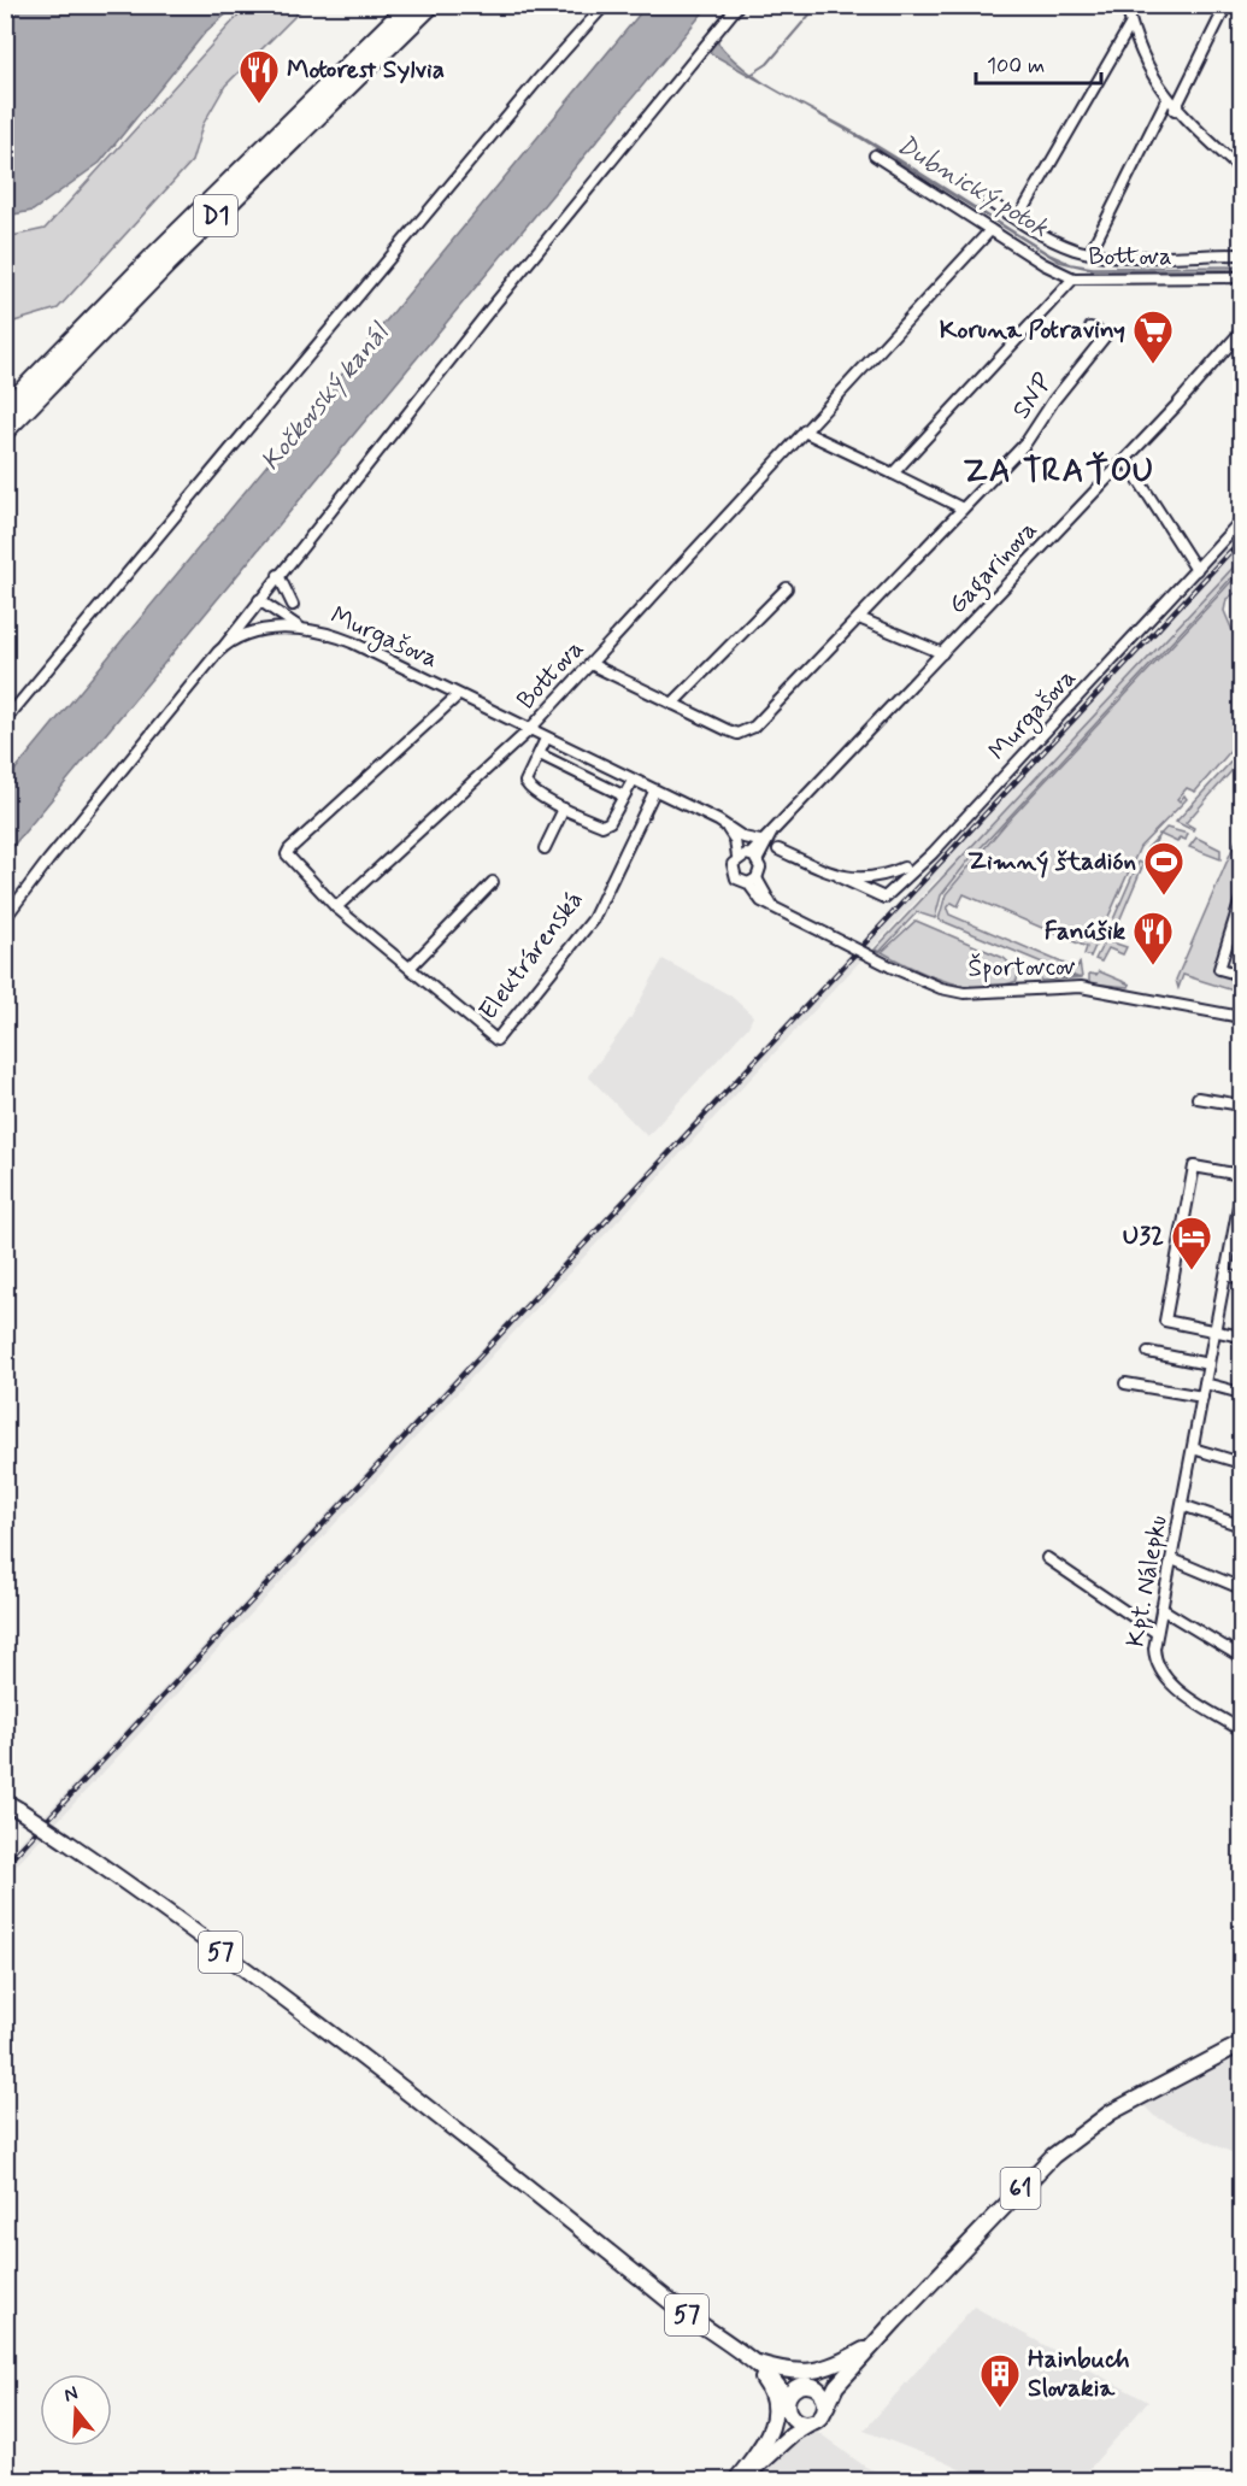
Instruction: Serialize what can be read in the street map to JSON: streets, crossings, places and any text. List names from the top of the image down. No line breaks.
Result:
{"streets":{"highway":["D1"],"main road":["57","61"],"street":["Bottova","SNP","Gagarinova","Murgašova","Elektrárenská","Športovcov","Kpt. Nálepku"]},"crossings":[["Bottova","SNP"],["Bottova","Murgašova"],["Bottova","Elektrárenská"],["Gagarinova","Murgašova"],["Gagarinova","Športovcov"],["Murgašova","Elektrárenská"],["57","61"]],"districts":["ZA TRAŤOU"],"water":["Dubnický potok","Kočkovský kanál"],"places":{"restaurant":["Motorest Sylvia","Fanúšik"],"supermarket":["Koruna Potraviny"],"sports":["Zimný štadión"],"hotel":["U32"],"building":["Hainbuch Slovakia"]},"scale_bar":"100 m","north":"top"}
